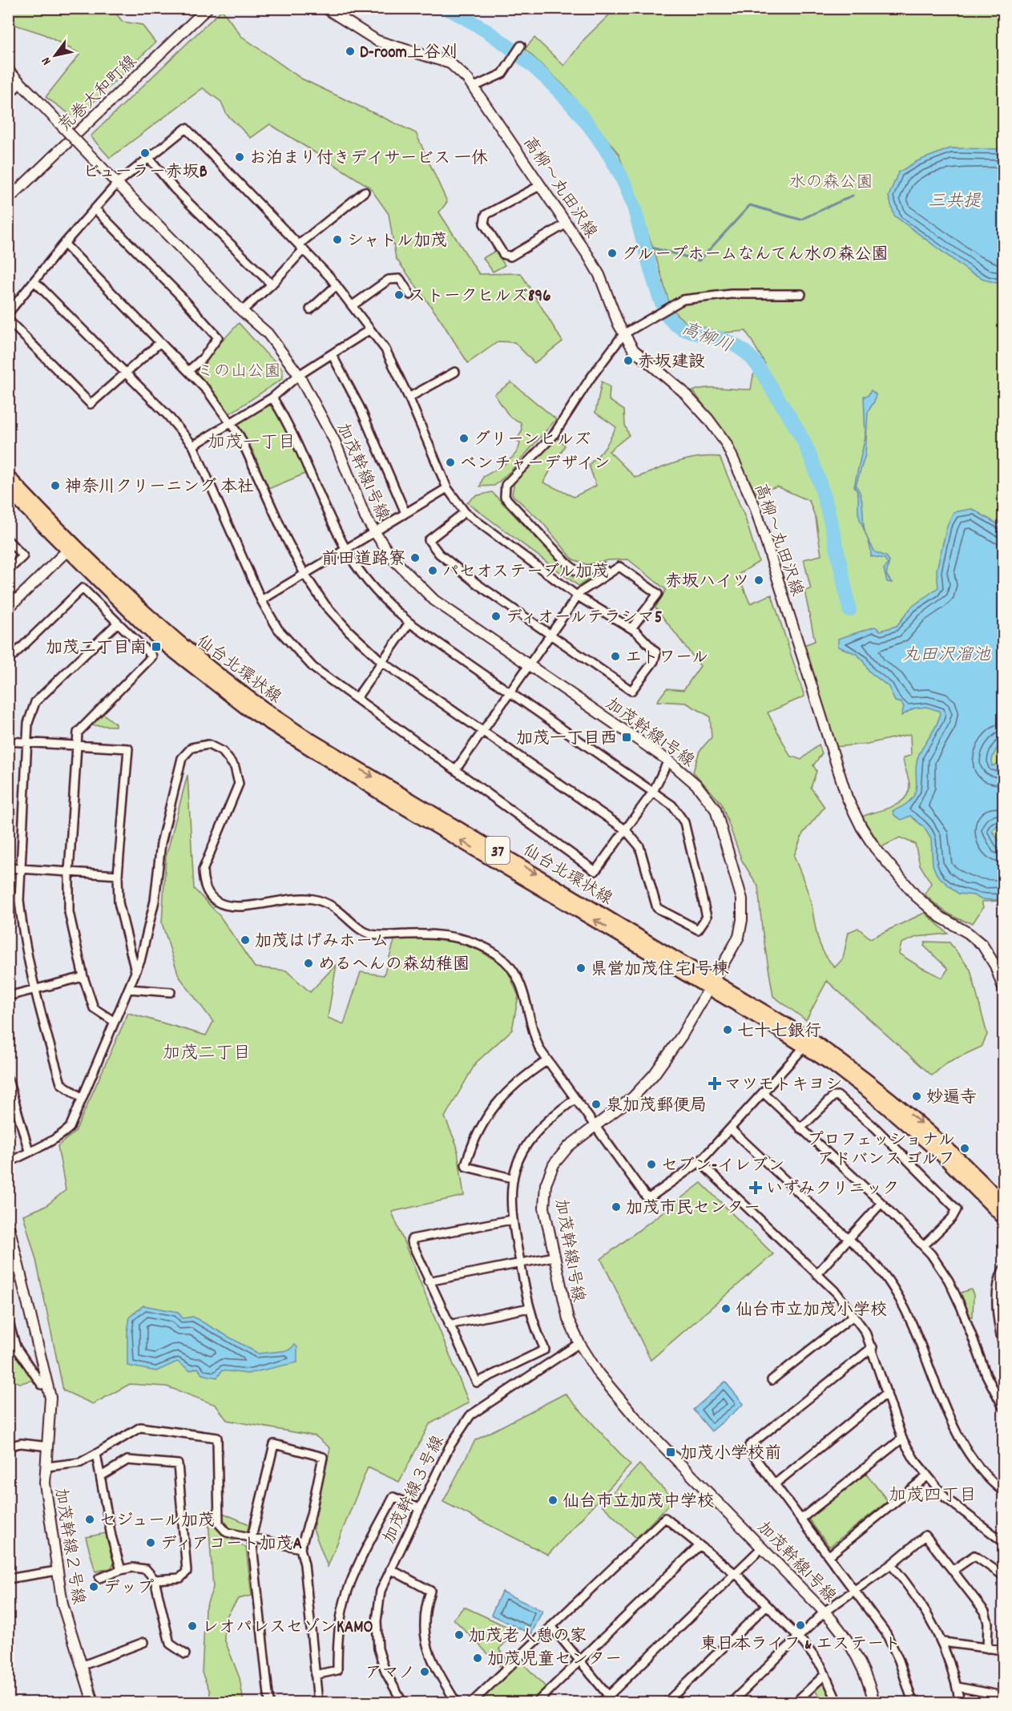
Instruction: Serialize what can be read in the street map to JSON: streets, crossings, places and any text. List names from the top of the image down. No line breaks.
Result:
{"streets":{"main road":["仙台北環状線","37"],"street":["荒巻大和町線","高柳～丸田沢線","加茂幹線1号線","加茂幹線３号線","加茂幹線２号線"]},"crossings":[["加茂幹線1号線","仙台北環状線"],["加茂幹線1号線","加茂幹線３号線"]],"districts":["加茂一丁目","加茂二丁目","加茂四丁目"],"water":["三共提","高柳川","丸田沢溜池"],"parks":["水の森公園","ミの山公園"],"places":{"other":["D-room上谷刈","ビューラー赤坂B","お泊まり付きデイサービス 一休","シャトル加茂","グループホームなんてん水の森公園","ストークヒルズ896","赤坂建設","グリーンヒルズ","ベンチャーデザイン","神奈川クリーニング 本社","前田道路寮","パセオステーブル加茂","赤坂ハイツ","ディオールテラシマ5","エトワール","加茂はげみホーム","めるへんの森幼稚園","県営加茂住宅1号棟","七十七銀行","妙遍寺","泉加茂郵便局","プロフェッショナル アドバンス ゴルフ","セブン-イレブン","加茂市民センター","仙台市立加茂小学校","仙台市立加茂中学校","セジュール加茂","ディアコート加茂A","デップ","東日本ライフ & エステート","レオパレスセゾンKAMO","加茂老人憩の家","加茂児童センター","アマノ"],"transit":["加茂二丁目南","加茂一丁目西","加茂小学校前"],"health":["マツモトキヨシ","いずみクリニック"]},"north":"bottom left"}
